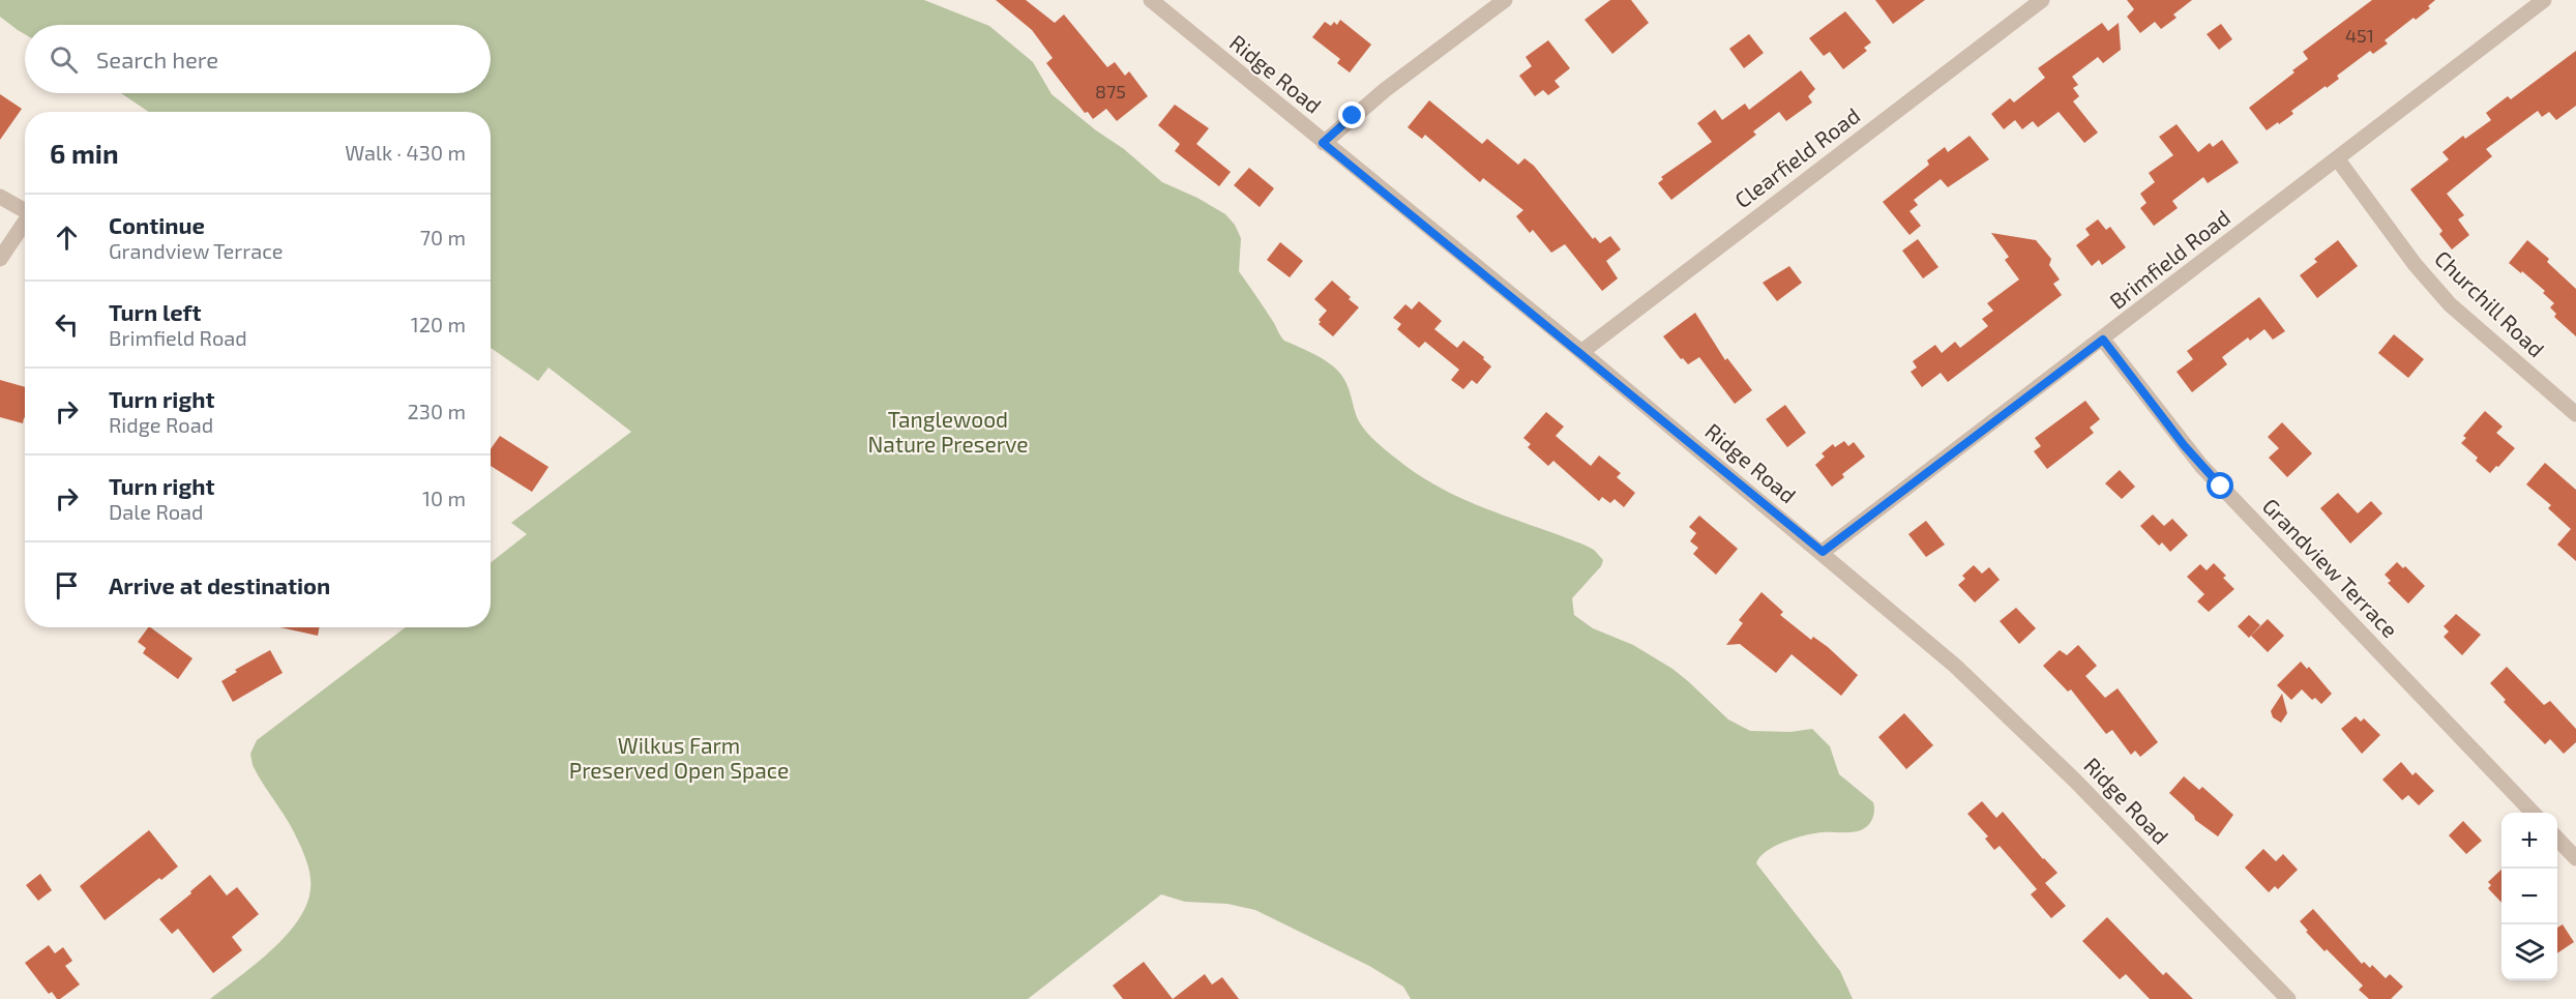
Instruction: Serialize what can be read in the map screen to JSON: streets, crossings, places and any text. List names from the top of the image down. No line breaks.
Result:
{"streets":{"street":["Ridge Road","Clearfield Road","Brimfield Road","Churchill Road","Grandview Terrace"]},"crossings":[["Ridge Road","Clearfield Road"],["Ridge Road","Brimfield Road"],["Brimfield Road","Churchill Road"],["Brimfield Road","Grandview Terrace"]],"parks":["Tanglewood Nature Preserve","Wilkus Farm Preserved Open Space"],"house_numbers":["451","875"],"page":{"search":"Search here","heading":["6 min","Walk · 430 m"],"list":[["Continue","Grandview Terrace","70 m"],["Turn left","Brimfield Road","120 m"],["Turn right","Ridge Road","230 m"],["Turn right","Dale Road","10 m"],"Arrive at destination"],"map_buttons":["+","−"]}}
